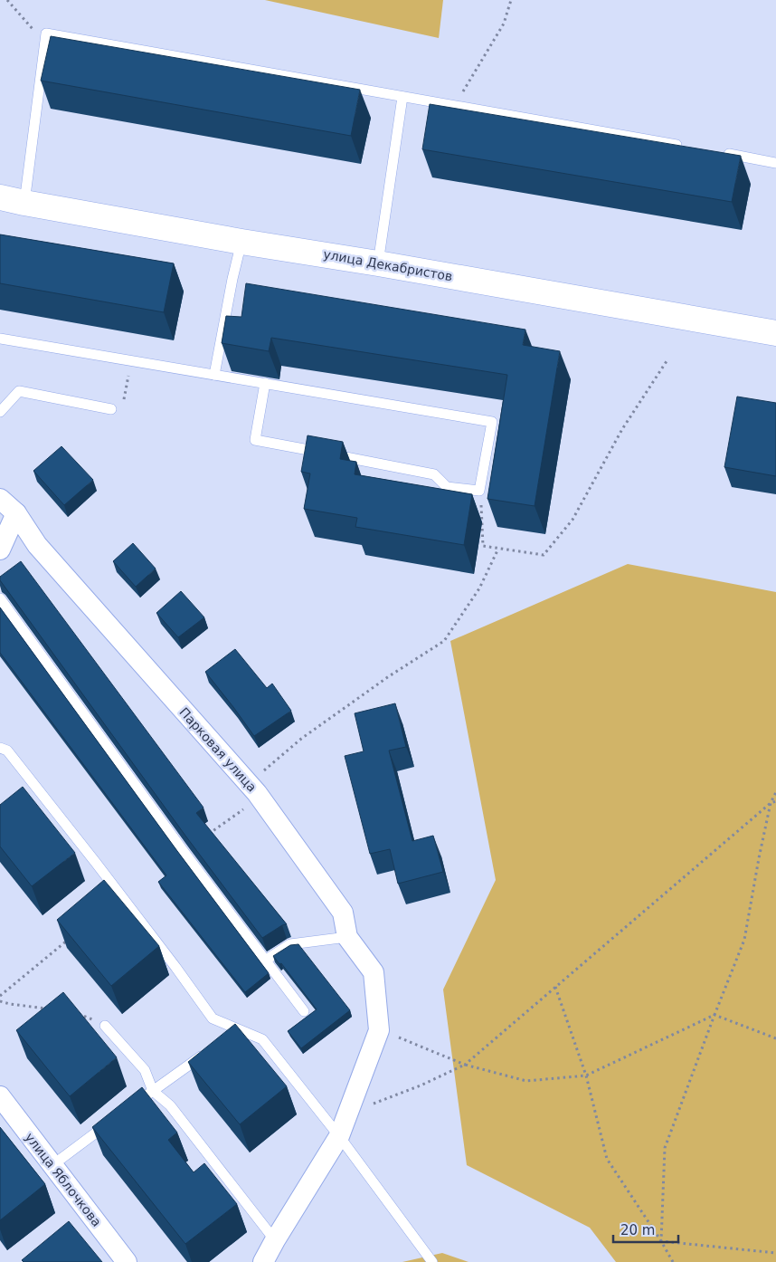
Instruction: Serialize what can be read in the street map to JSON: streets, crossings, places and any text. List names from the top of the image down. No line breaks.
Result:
{"streets":{"street":["улица Декабристов","Парковая улица","улица Яблочкова"]},"scale_bar":"20 m"}
